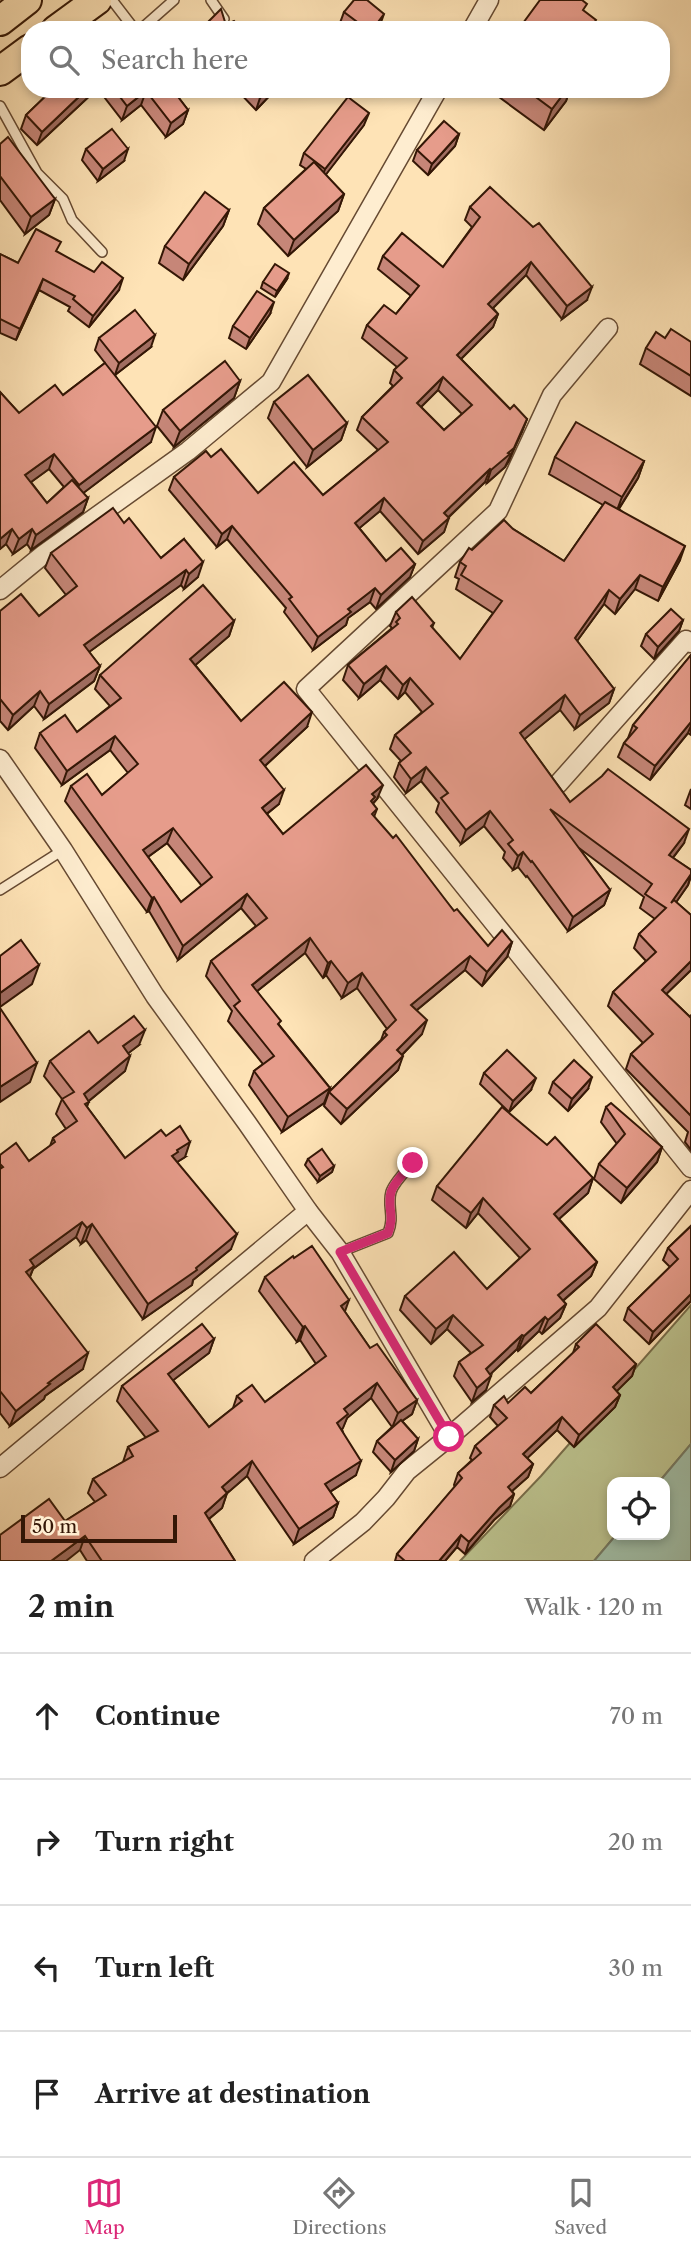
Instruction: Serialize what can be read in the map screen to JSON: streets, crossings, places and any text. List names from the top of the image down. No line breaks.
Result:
{"scale_bar":"50 m","page":{"search":"Search here","scale":"50 m","heading":["2 min","Walk · 120 m"],"list":[["Continue","70 m"],["Turn right","20 m"],["Turn left","30 m"],"Arrive at destination"],"nav":["Map","Directions","Saved"]}}
